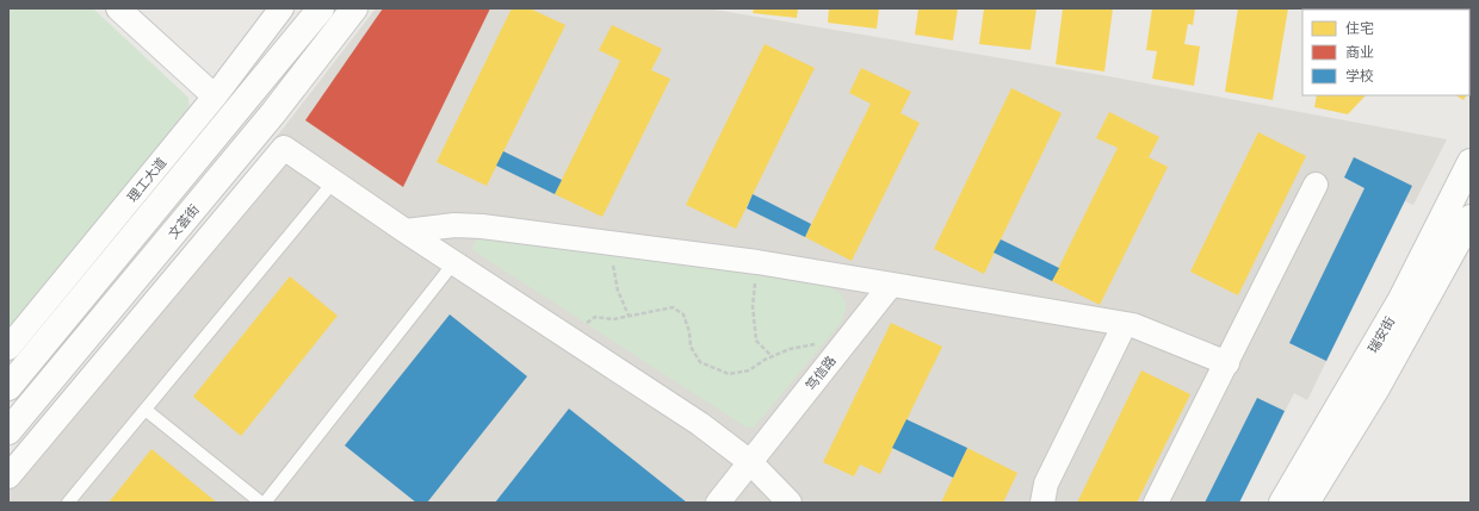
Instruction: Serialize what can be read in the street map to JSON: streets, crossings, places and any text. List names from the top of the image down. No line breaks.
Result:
{"streets":{"main road":["文荟街","瑞安街"],"street":["理工大道","笃信路"]},"legend":["住宅","商业","学校"]}
